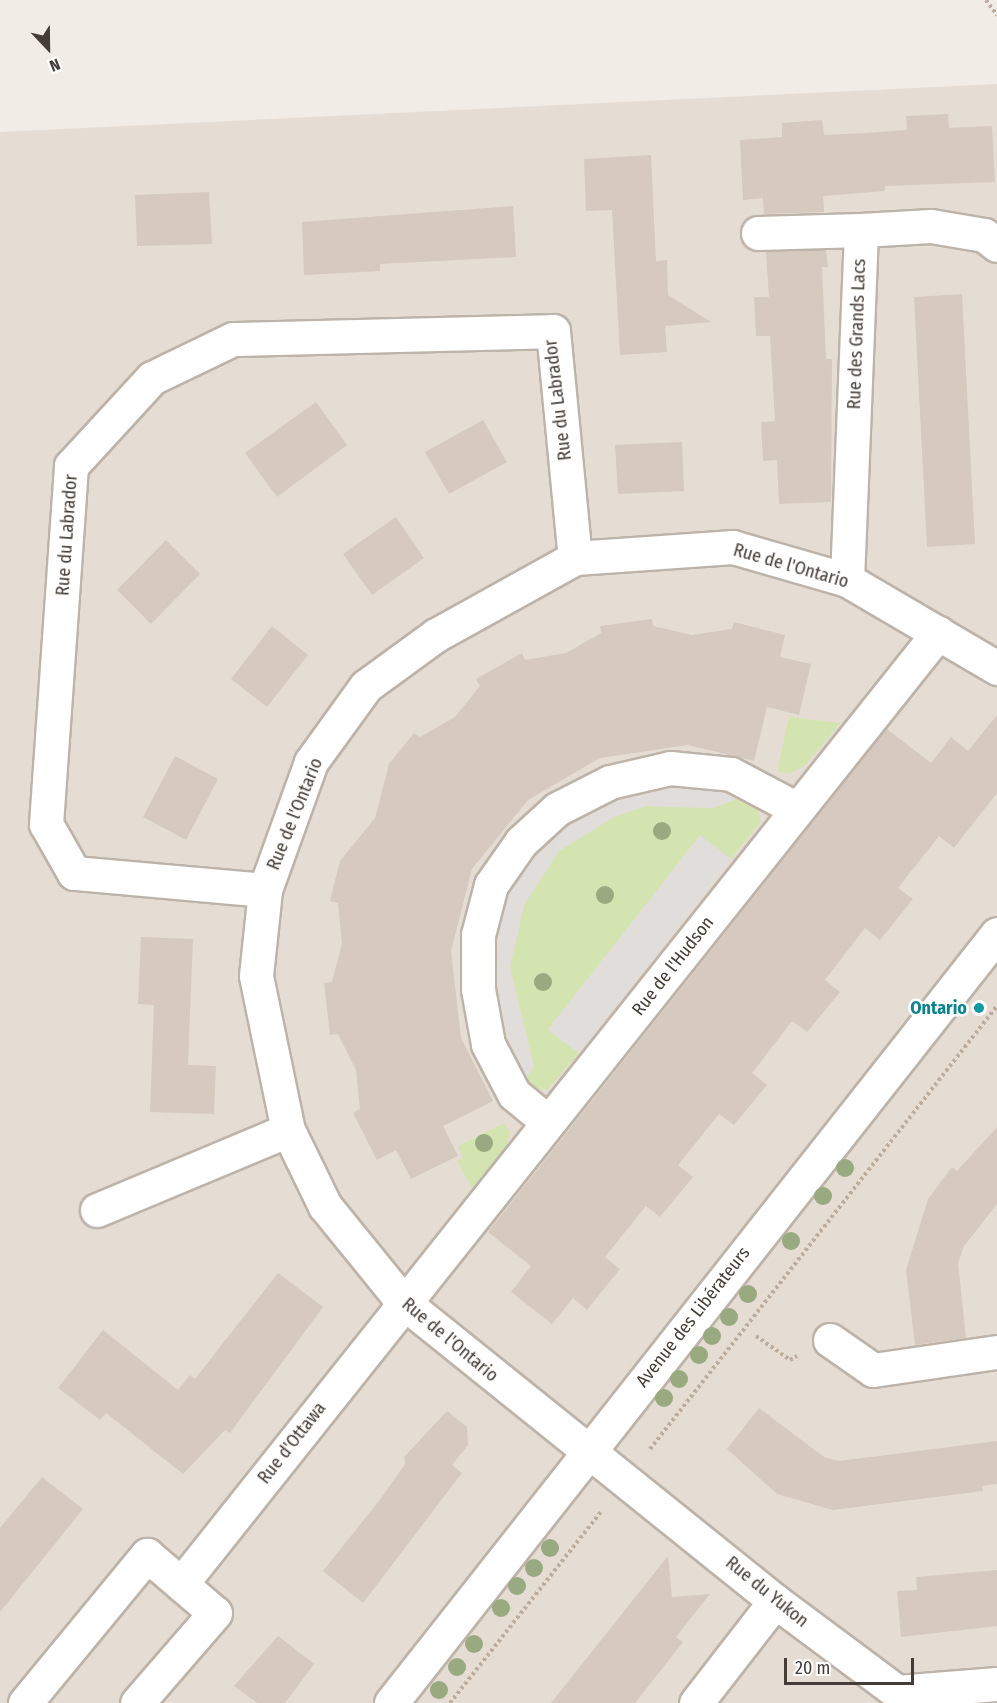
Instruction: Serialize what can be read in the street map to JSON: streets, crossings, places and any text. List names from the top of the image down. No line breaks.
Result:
{"streets":{"street":["Rue des Grands Lacs","Rue du Labrador","Rue de l'Ontario","Rue de l'Hudson","Avenue des Libérateurs","Rue d'Ottawa","Rue du Yukon"]},"crossings":[["Rue des Grands Lacs","Rue de l'Ontario"],["Rue du Labrador","Rue de l'Ontario"],["Rue de l'Ontario","Rue de l'Hudson"],["Rue de l'Ontario","Avenue des Libérateurs"],["Rue de l'Ontario","Rue d'Ottawa"],["Rue de l'Ontario","Rue du Yukon"],["Rue de l'Hudson","Rue d'Ottawa"],["Avenue des Libérateurs","Rue du Yukon"]],"places":["Ontario"],"scale_bar":"20 m","north":"bottom"}
